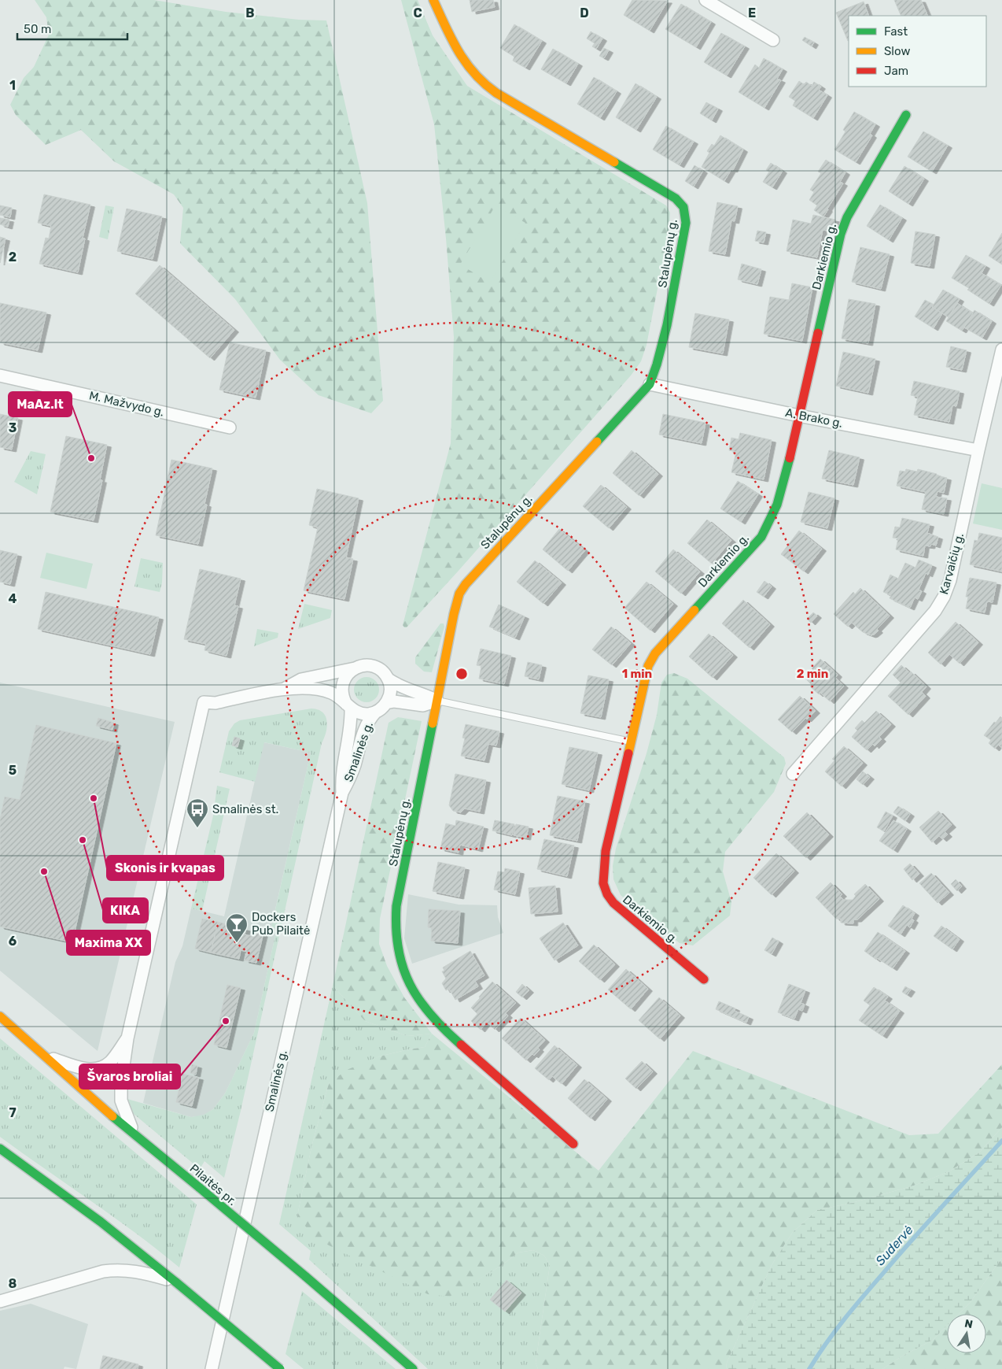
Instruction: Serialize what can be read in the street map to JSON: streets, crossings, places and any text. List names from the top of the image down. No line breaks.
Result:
{"streets":{"street":["Stalupėnų g.","Darkiemio g.","M. Mažvydo g.","A. Brako g.","Karvaičių g.","Smalinės g.","Pilaitės pr."]},"crossings":[["Stalupėnų g.","A. Brako g."],["Darkiemio g.","A. Brako g."],["A. Brako g.","Karvaičių g."]],"water":["Sudervė"],"places":{"other":["MaAz.lt","Skonis ir kvapas","KIKA","Maxima XX","Švaros broliai"],"bus stop":["Smalinės st."],"bar":["Dockers Pub Pilaitė"]},"legend":["Fast","Slow","Jam"],"scale_bar":"50 m","north":"top","grid":{"columns":["B","C","D","E"],"rows":["1","2","3","4","5","6","7","8"]},"rings":["1 min","2 min"]}
